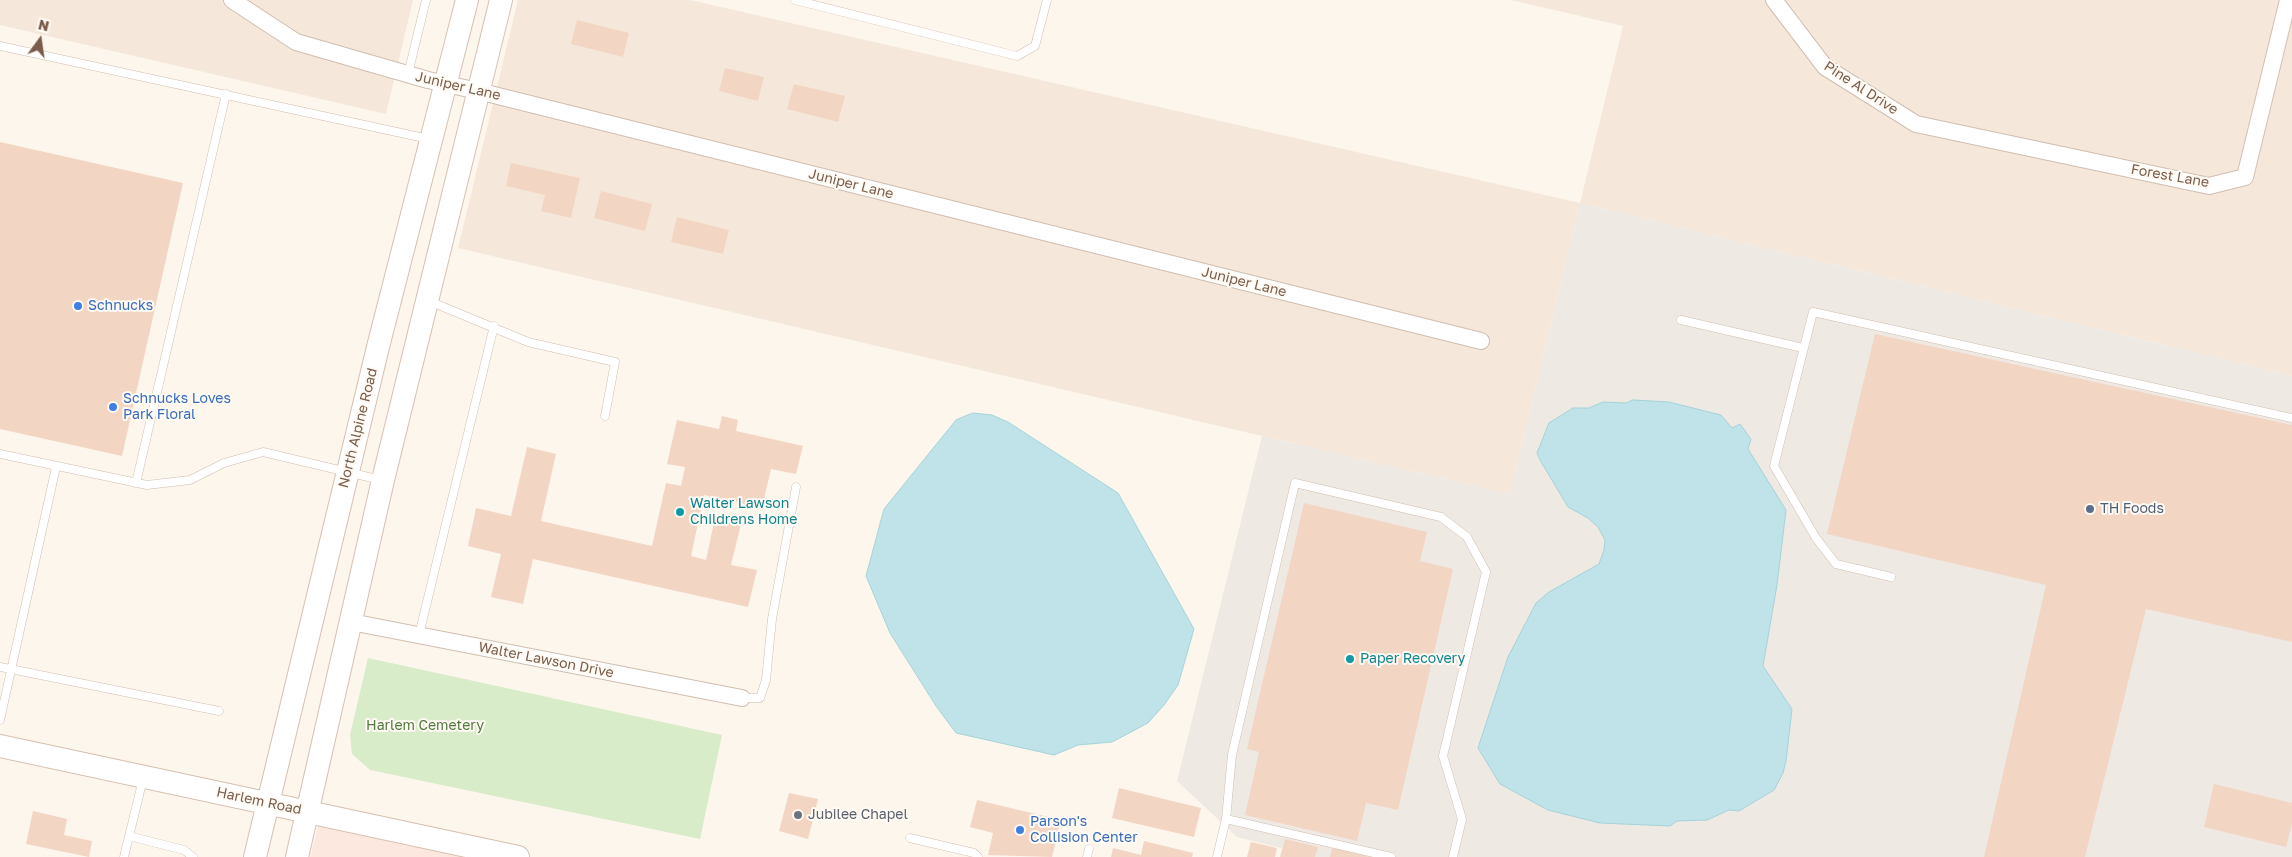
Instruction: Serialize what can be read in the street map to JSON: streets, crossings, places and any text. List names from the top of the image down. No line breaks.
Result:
{"streets":{"main road":["North Alpine Road","Harlem Road"],"street":["Juniper Lane","Pine Al Drive","Forest Lane","Walter Lawson Drive"]},"crossings":[["Juniper Lane","North Alpine Road"],["Pine Al Drive","Forest Lane"],["North Alpine Road","Harlem Road"]],"parks":["Harlem Cemetery"],"places":["Schnucks","Schnucks Loves Park Floral","TH Foods","Walter Lawson Childrens Home","Paper Recovery","Jubilee Chapel","Parson's Collision Center"],"north":"top"}
